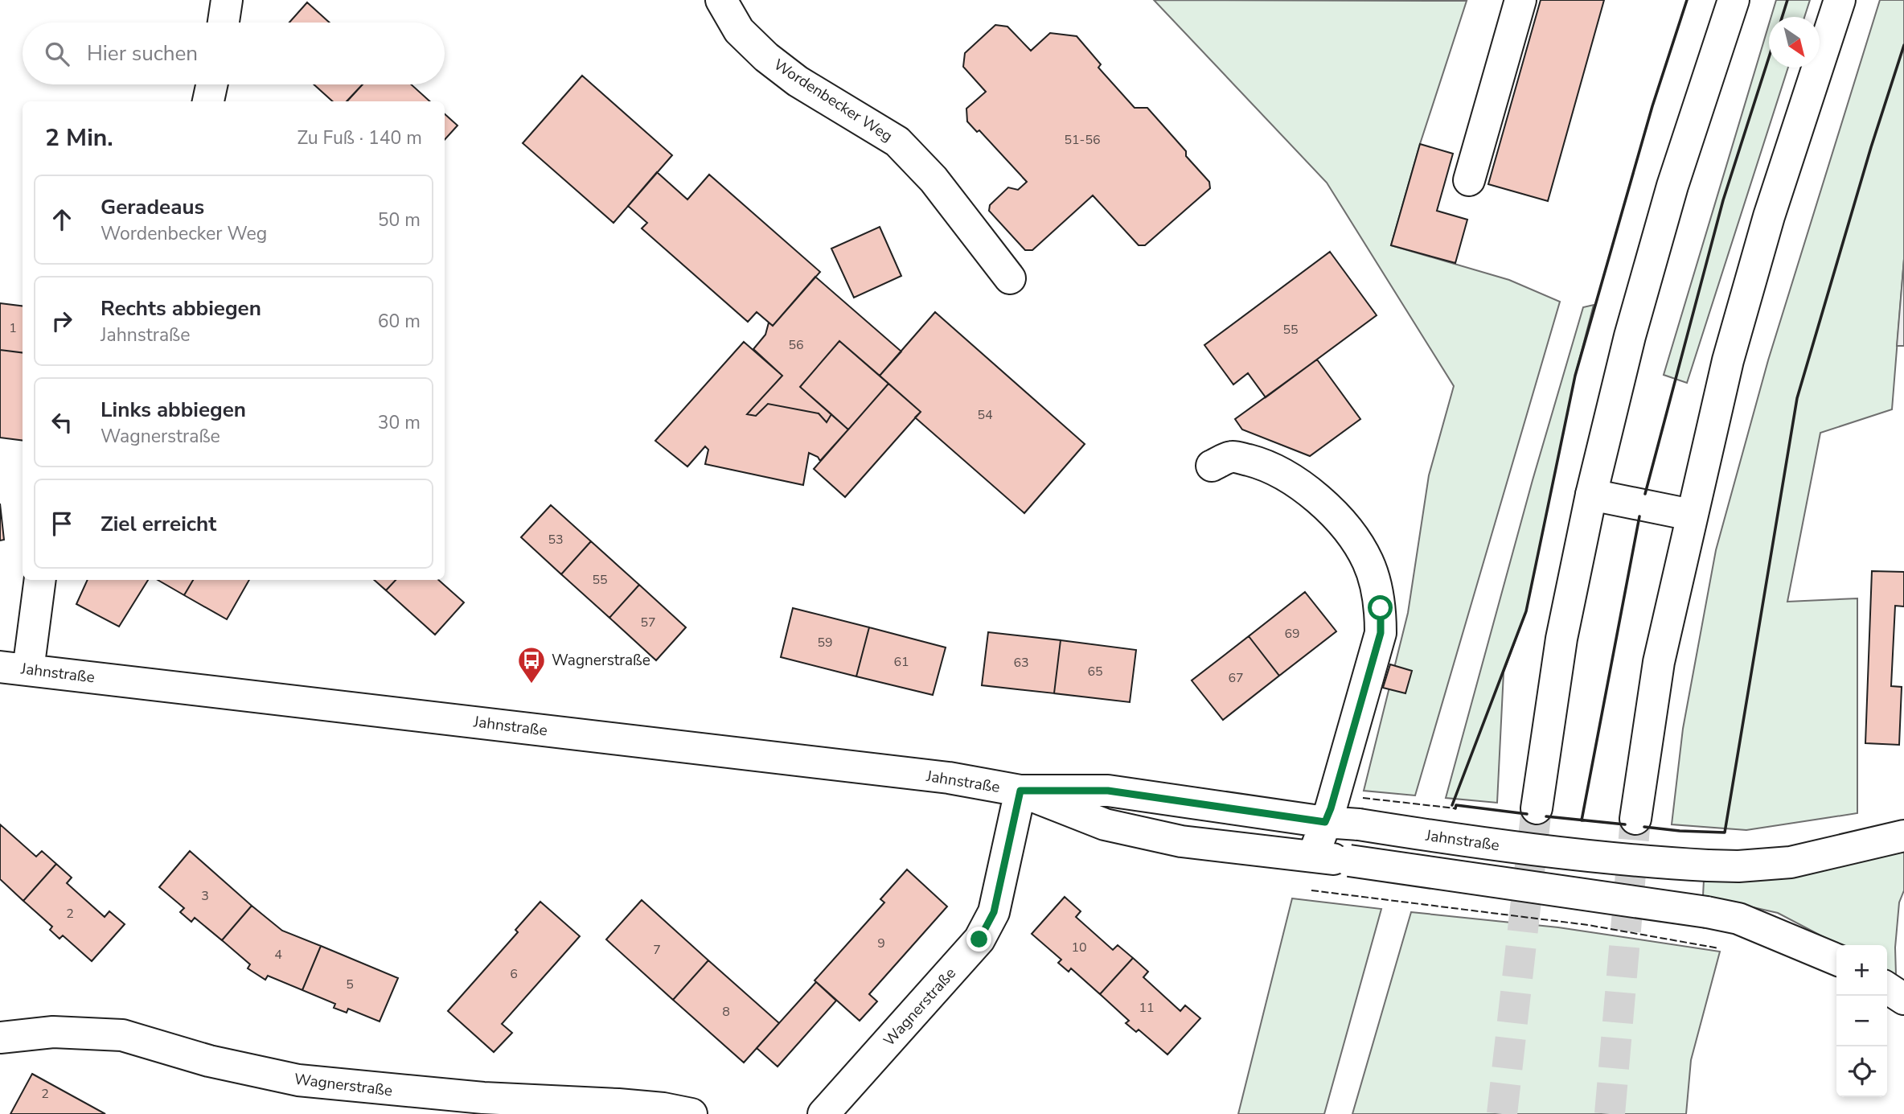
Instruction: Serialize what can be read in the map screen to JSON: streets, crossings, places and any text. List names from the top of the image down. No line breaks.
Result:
{"streets":{"main road":["Wordenbecker Weg","Jahnstraße","Wagnerstraße"]},"crossings":[["Jahnstraße","Wagnerstraße"]],"places":{"bus stop":["Wagnerstraße"]},"house_numbers":["51-56","1","55","56","54","53","55","57","69","59","61","63","65","67","3","2","9","10","7","4","6","5","11","8","2"],"north":"bottom right","page":{"search":"Hier suchen","heading":["2 Min.","Zu Fuß · 140 m"],"list":[["Geradeaus","Wordenbecker Weg","50 m"],["Rechts abbiegen","Jahnstraße","60 m"],["Links abbiegen","Wagnerstraße","30 m"],"Ziel erreicht"],"map_buttons":["+","−"]}}
